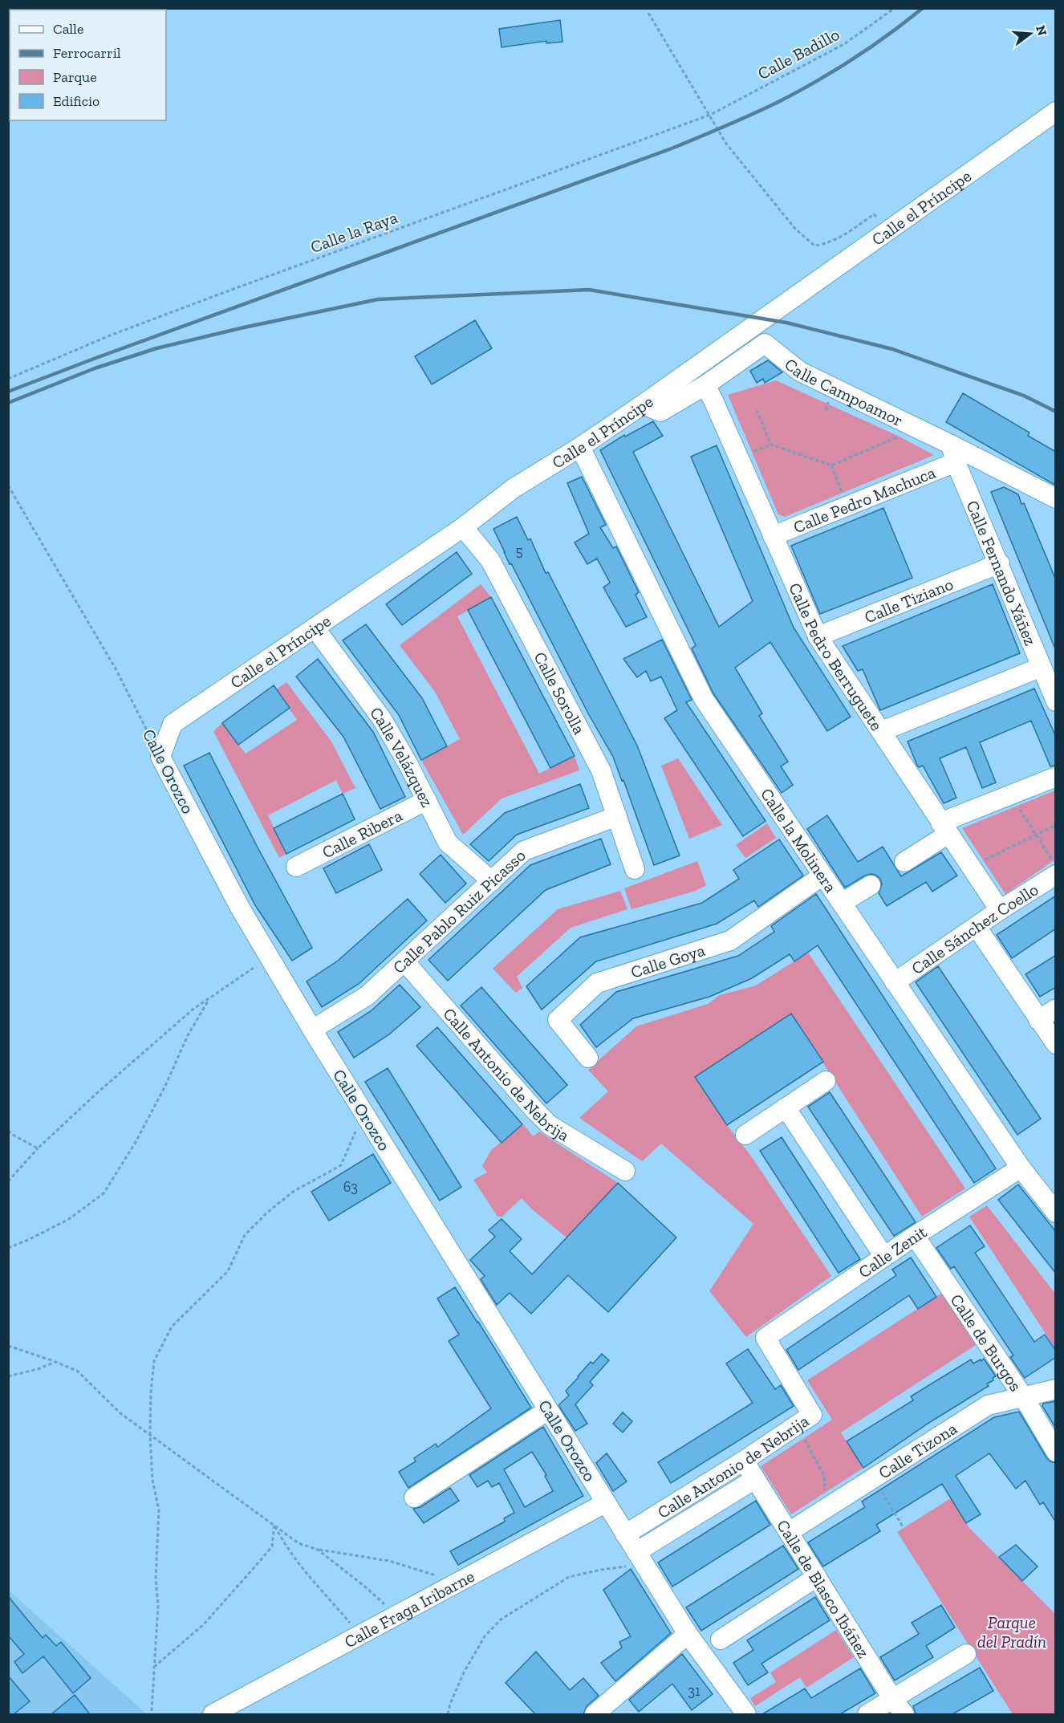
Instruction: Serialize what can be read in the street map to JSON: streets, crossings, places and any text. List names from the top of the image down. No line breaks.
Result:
{"streets":{"street":["Calle el Príncipe","Calle Campoamor","Calle Pedro Machuca","Calle Fernando Yáñez","Calle Tiziano","Calle Pedro Berruguete","Calle Sorolla","Calle Velázquez","Calle Orozco","Calle Ribera","Calle la Molinera","Calle Pablo Ruiz Picasso","Calle Sánchez Coello","Calle Goya","Calle Antonio de Nebrija","Calle Zenit","Calle de Burgos","Calle Tizona","Calle de Blasco Ibáñez","Calle Fraga Iribarne"],"path":["Calle Badillo","Calle la Raya"]},"crossings":[["Calle Badillo","Calle la Raya"],["Calle el Príncipe","Calle Campoamor"],["Calle el Príncipe","Calle Sorolla"],["Calle el Príncipe","Calle Velázquez"],["Calle el Príncipe","Calle Orozco"],["Calle el Príncipe","Calle la Molinera"],["Calle Campoamor","Calle Pedro Machuca"],["Calle Campoamor","Calle Fernando Yáñez"],["Calle Campoamor","Calle Pedro Berruguete"],["Calle Pedro Machuca","Calle Fernando Yáñez"],["Calle Pedro Machuca","Calle Pedro Berruguete"],["Calle Fernando Yáñez","Calle Tiziano"],["Calle Tiziano","Calle Pedro Berruguete"],["Calle Pedro Berruguete","Calle Sánchez Coello"],["Calle Sorolla","Calle Pablo Ruiz Picasso"],["Calle Velázquez","Calle Ribera"],["Calle Velázquez","Calle Pablo Ruiz Picasso"],["Calle Orozco","Calle Pablo Ruiz Picasso"],["Calle Orozco","Calle Antonio de Nebrija"],["Calle Orozco","Calle Fraga Iribarne"],["Calle la Molinera","Calle Sánchez Coello"],["Calle la Molinera","Calle Goya"],["Calle la Molinera","Calle Zenit"],["Calle Pablo Ruiz Picasso","Calle Antonio de Nebrija"],["Calle Antonio de Nebrija","Calle Zenit"],["Calle Antonio de Nebrija","Calle de Blasco Ibáñez"],["Calle Zenit","Calle de Burgos"],["Calle de Burgos","Calle Tizona"],["Calle Tizona","Calle de Blasco Ibáñez"]],"parks":["Parque del Pradín"],"house_numbers":["5","63","31"],"legend":["Calle","Ferrocarril","Parque","Edificio"],"north":"right"}
